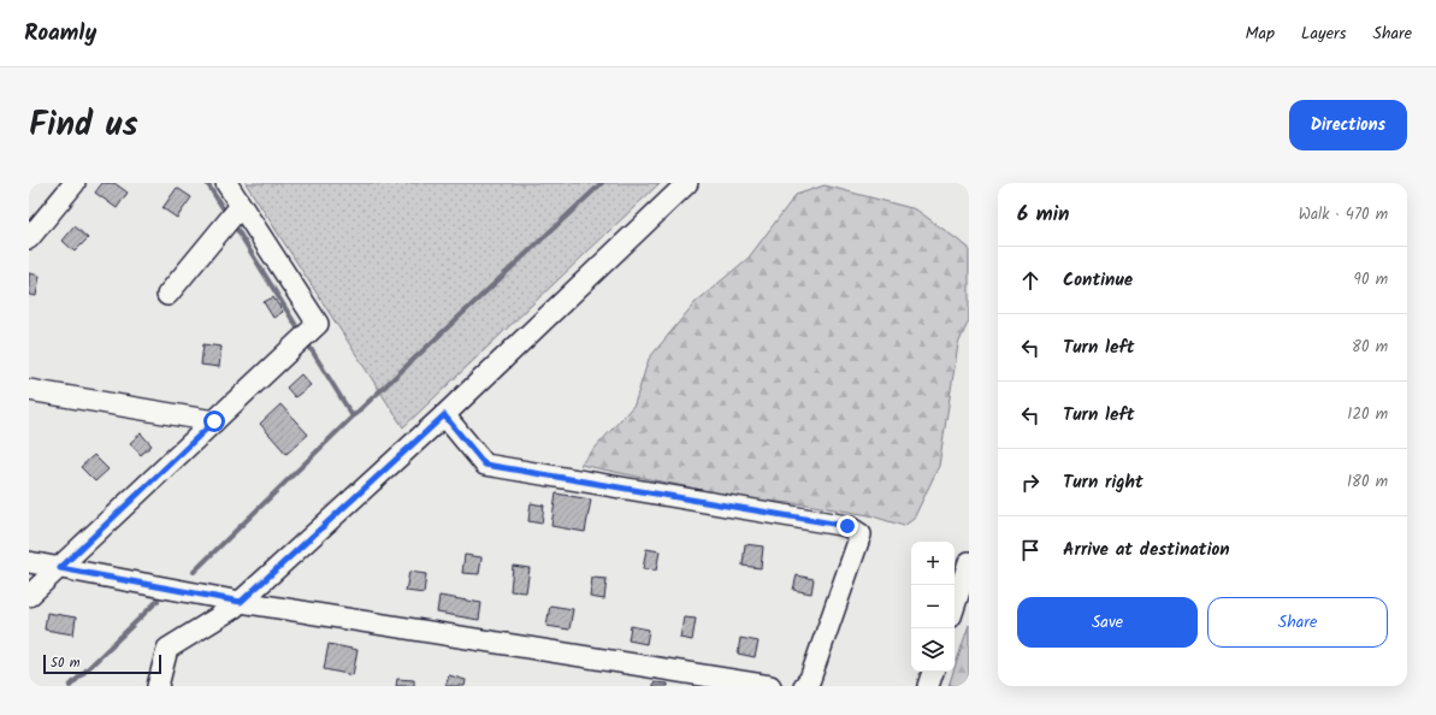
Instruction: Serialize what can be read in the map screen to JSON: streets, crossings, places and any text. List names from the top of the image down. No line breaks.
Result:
{"scale_bar":"50 m","page":{"header":"Roamly","nav":["Map","Layers","Share"],"title":"Find us","buttons":["Directions",["Save","Share"]],"heading":["6 min","Walk · 470 m"],"list":[["Continue","90 m"],["Turn left","80 m"],["Turn left","120 m"],["Turn right","180 m"],"Arrive at destination"],"map_buttons":["+","−"],"scale":"50 m"}}
